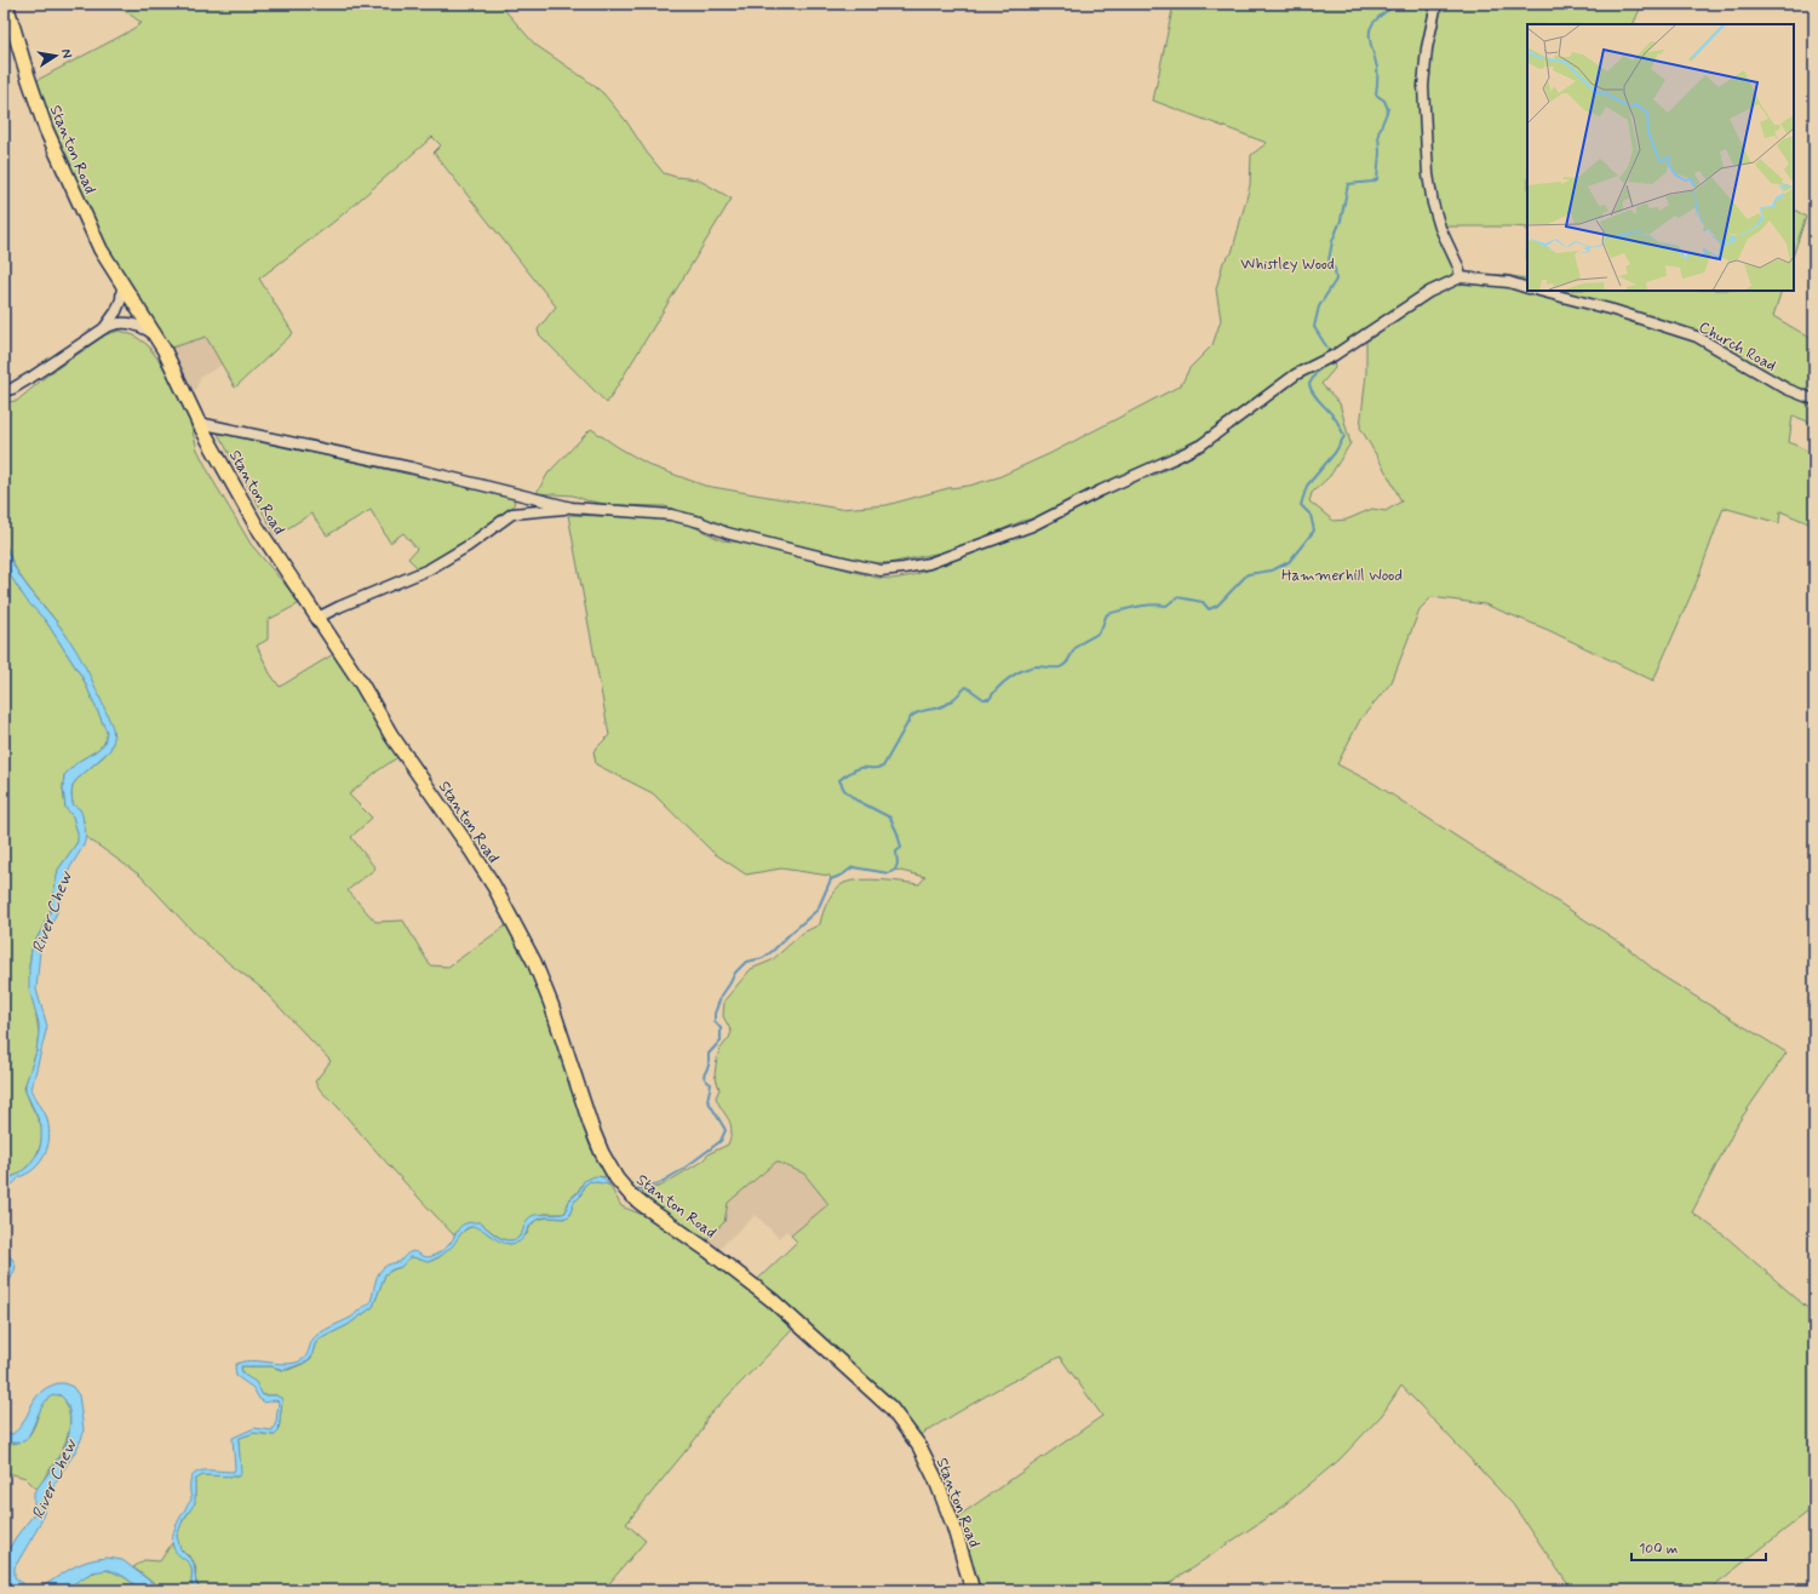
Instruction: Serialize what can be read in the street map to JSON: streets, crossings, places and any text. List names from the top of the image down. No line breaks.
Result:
{"streets":{"main road":["Stanton Road"],"street":["Church Road"]},"water":["River Chew"],"parks":["Whistley Wood","Hammerhill Wood"],"scale_bar":"100 m","north":"right"}
